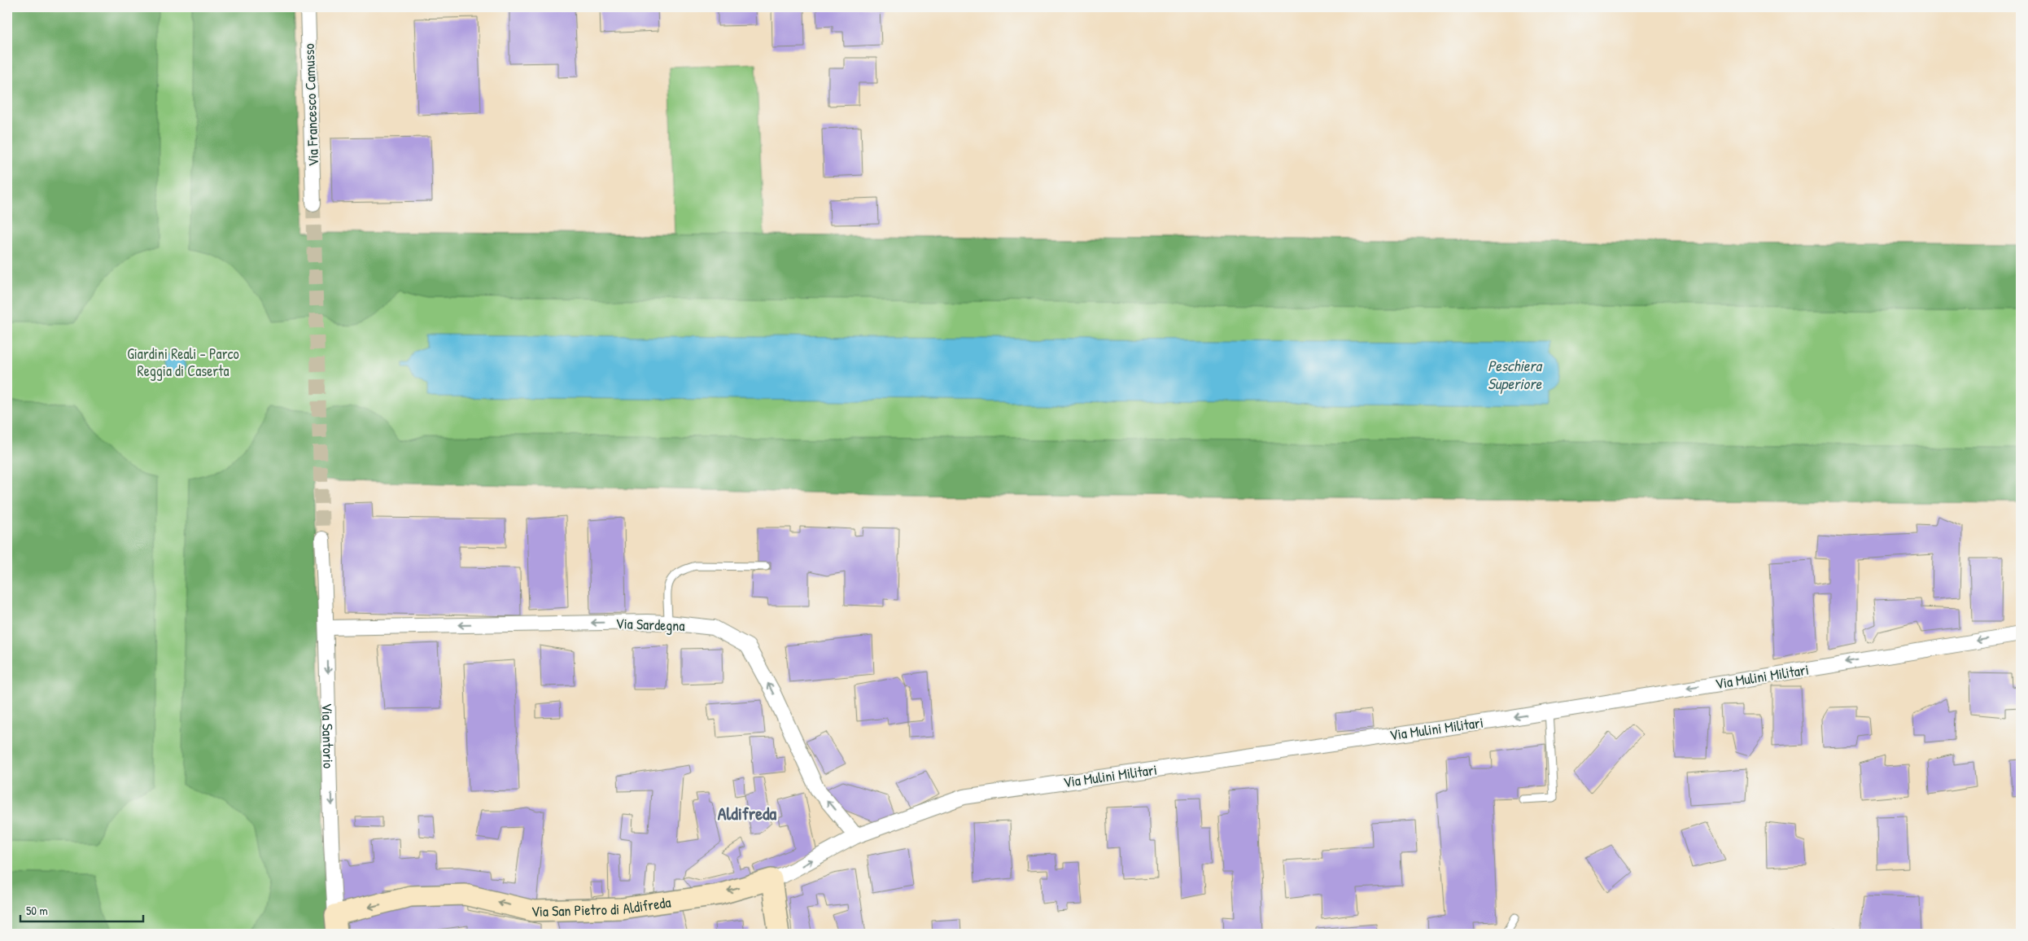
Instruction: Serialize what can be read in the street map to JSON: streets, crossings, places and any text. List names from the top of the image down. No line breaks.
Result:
{"streets":{"street":["Via Francesco Camusso","Via Sardegna","Via Mulini Militari","Via Santorio","Via San Pietro di Aldifreda"]},"crossings":[["Via Sardegna","Via Mulini Militari"],["Via Sardegna","Via Santorio"],["Via Sardegna","Via San Pietro di Aldifreda"],["Via Mulini Militari","Via San Pietro di Aldifreda"],["Via Santorio","Via San Pietro di Aldifreda"]],"one_way":["Via Sardegna","Via Mulini Militari","Via Santorio"],"districts":["Aldifreda"],"water":["Peschiera Superiore"],"parks":["Giardini Reali - Parco Reggia di Caserta"],"scale_bar":"50 m"}
